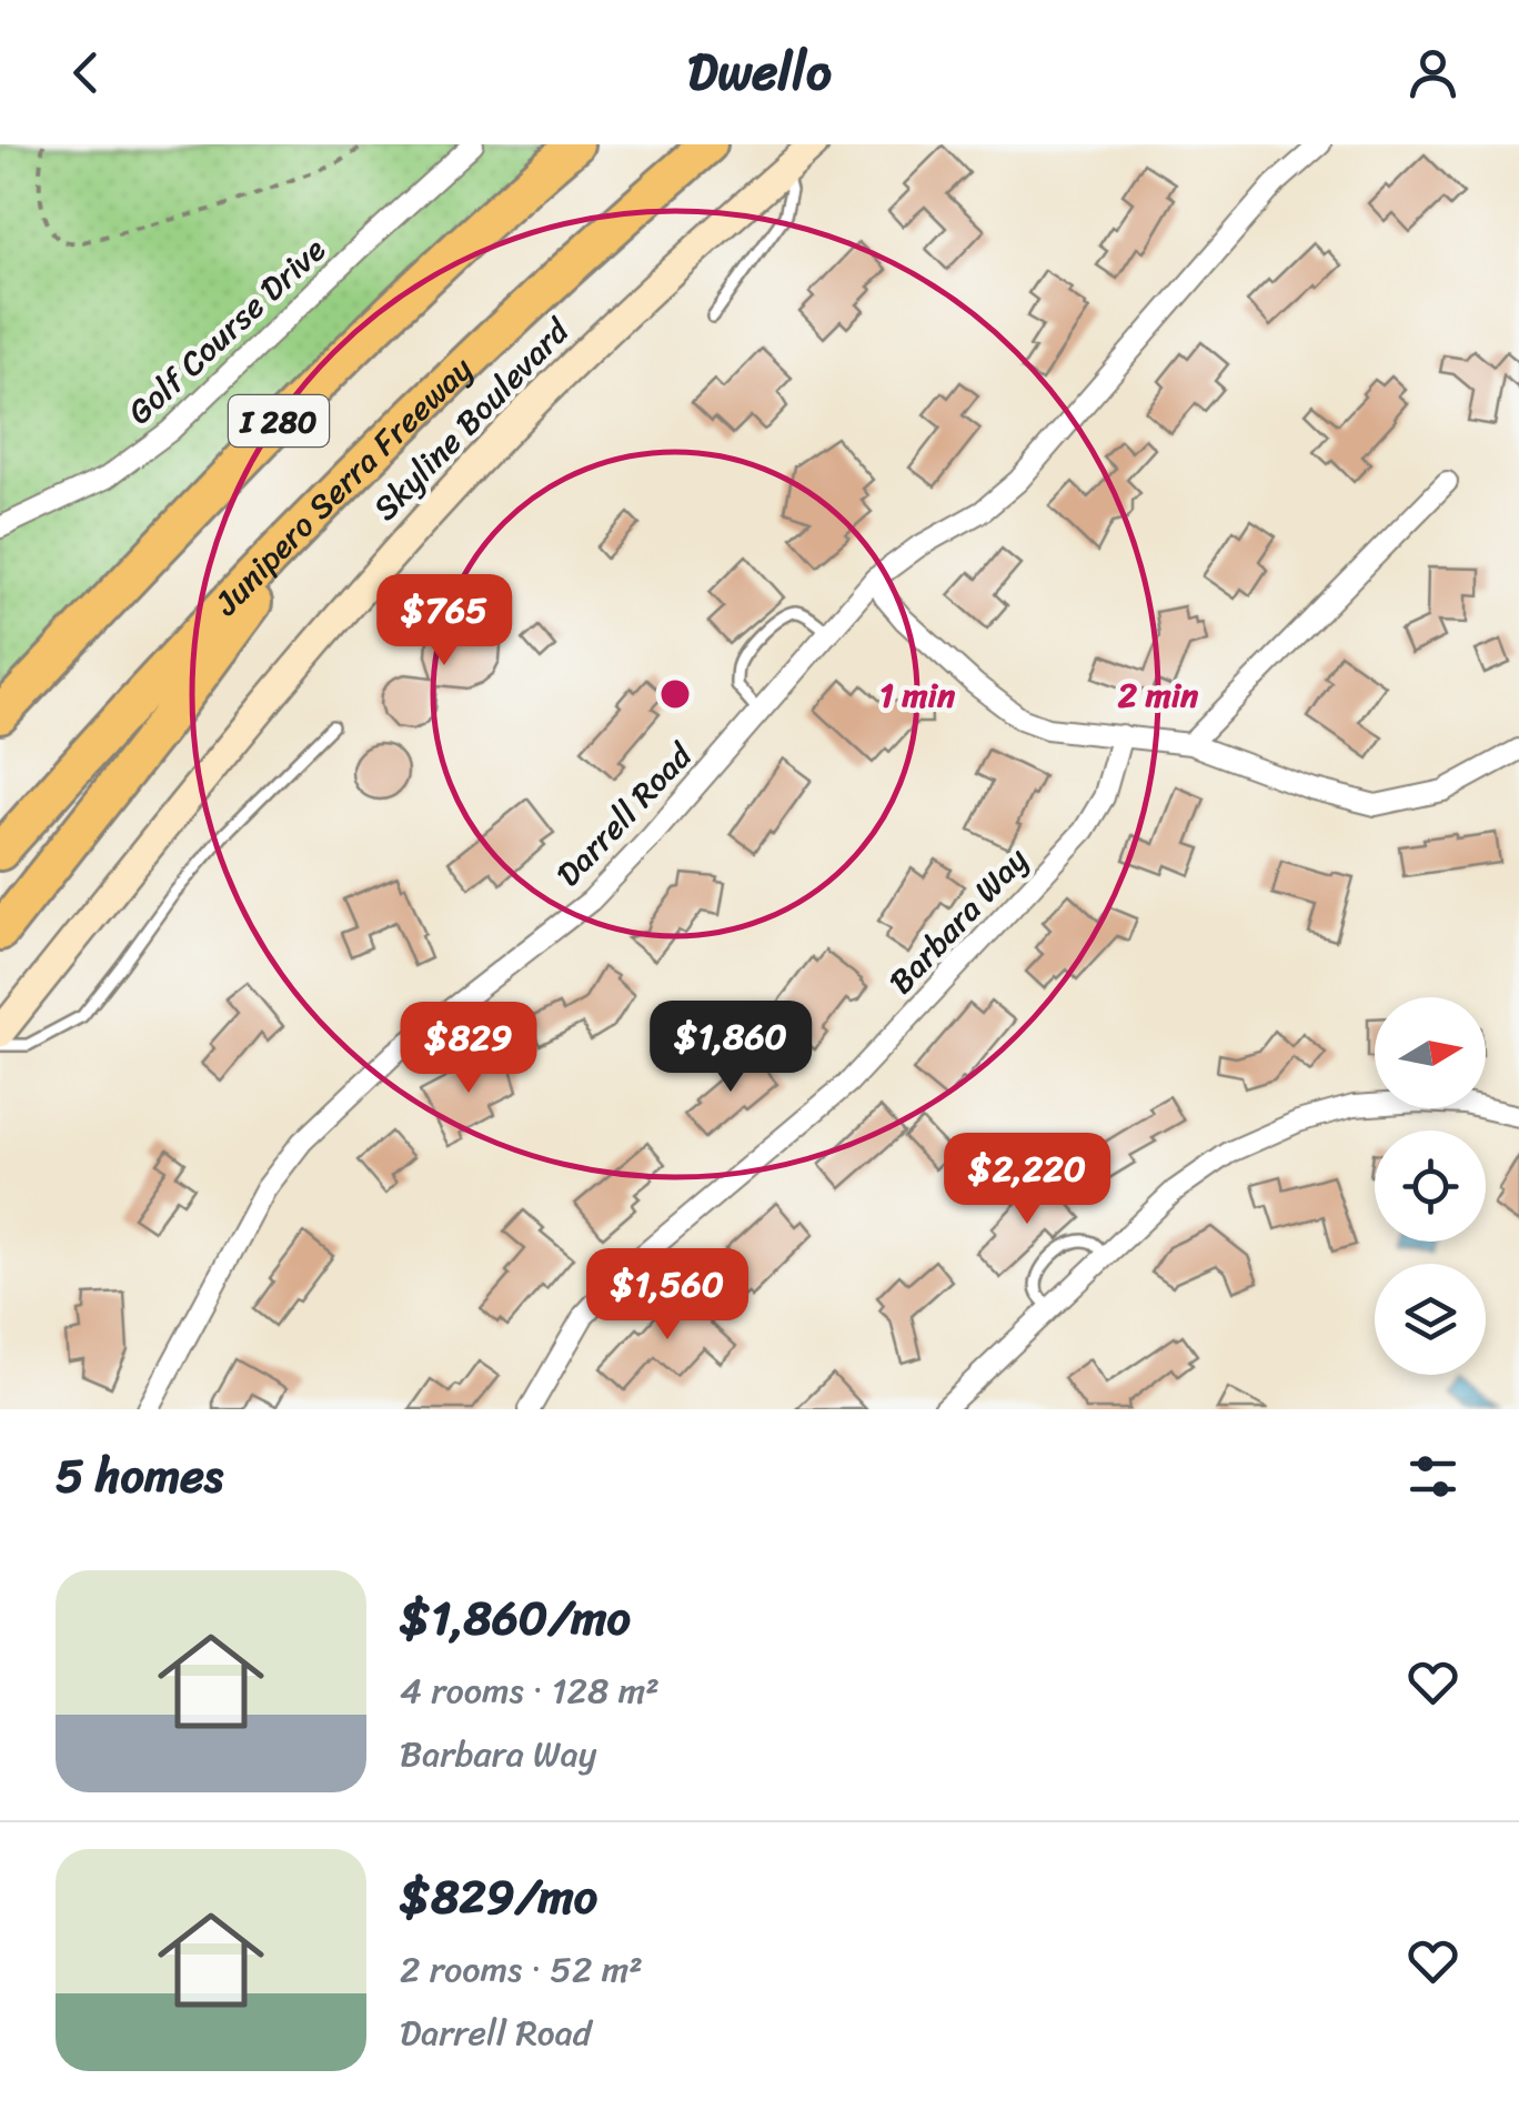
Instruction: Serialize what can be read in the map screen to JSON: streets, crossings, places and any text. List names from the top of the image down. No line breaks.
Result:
{"streets":{"highway":["I 280","Junipero Serra Freeway"],"main road":["Skyline Boulevard"],"street":["Golf Course Drive","Darrell Road","Barbara Way"]},"north":"right","page":{"header":"Dwello","price":["$765","$1,860","$829","$2,220","$1,560"],"heading":"5 homes","list":[{"name":"$1,860/mo","note":"4 rooms · 128 m² · Barbara Way"},{"name":"$829/mo","note":"2 rooms · 52 m² · Darrell Road"}]},"rings":["1 min","2 min"]}
